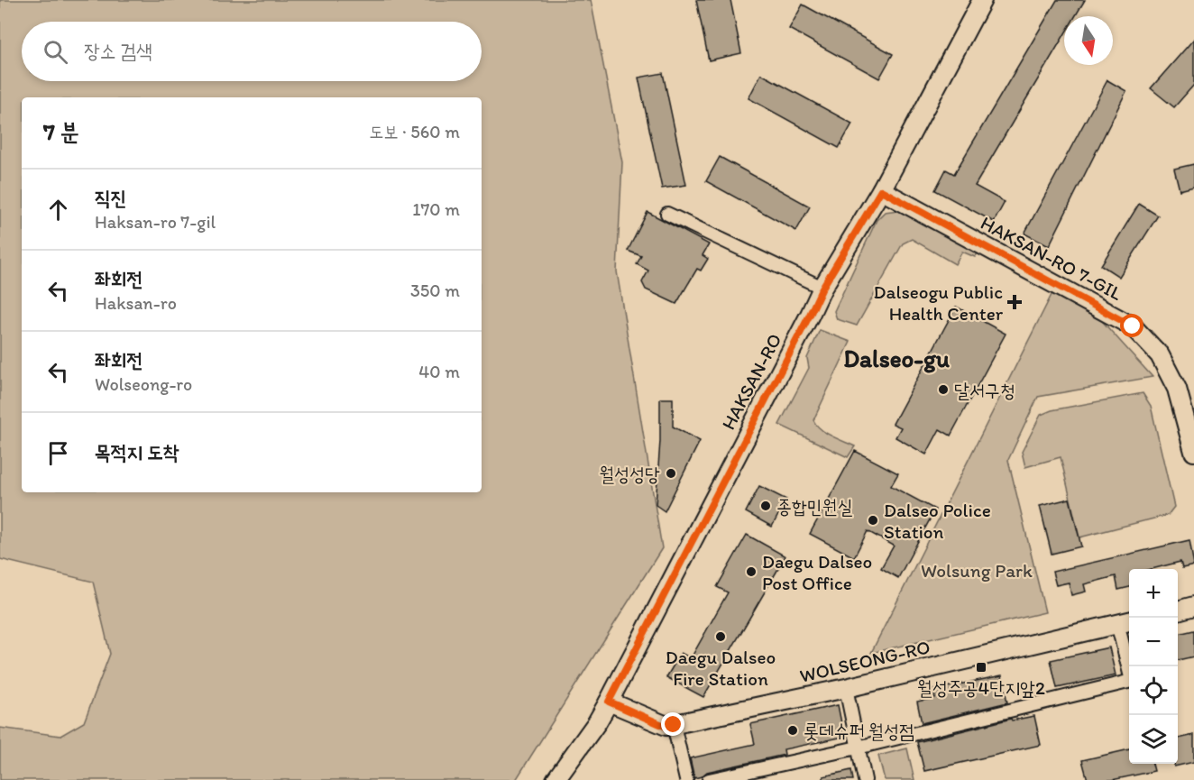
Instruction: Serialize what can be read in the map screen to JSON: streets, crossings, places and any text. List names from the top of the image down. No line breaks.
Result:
{"streets":{"street":["HAKSAN-RO 7-GIL","HAKSAN-RO","WOLSEONG-RO"]},"crossings":[["HAKSAN-RO 7-GIL","HAKSAN-RO"],["HAKSAN-RO","WOLSEONG-RO"]],"districts":["Dalseo-gu"],"parks":["Wolsung Park"],"places":{"health":["Dalseogu Public Health Center"],"other":["달서구청","월성성당","종합민원실","Dalseo Police Station","Daegu Dalseo Post Office","Daegu Dalseo Fire Station","롯데슈퍼 월성점"],"transit":["월성주공4단지앞2"]},"north":"bottom","page":{"search":"장소 검색","heading":["7 분","도보 · 560 m"],"list":[["직진","Haksan-ro 7-gil","170 m"],["좌회전","Haksan-ro","350 m"],["좌회전","Wolseong-ro","40 m"],"목적지 도착"],"map_buttons":["+","−"]}}
